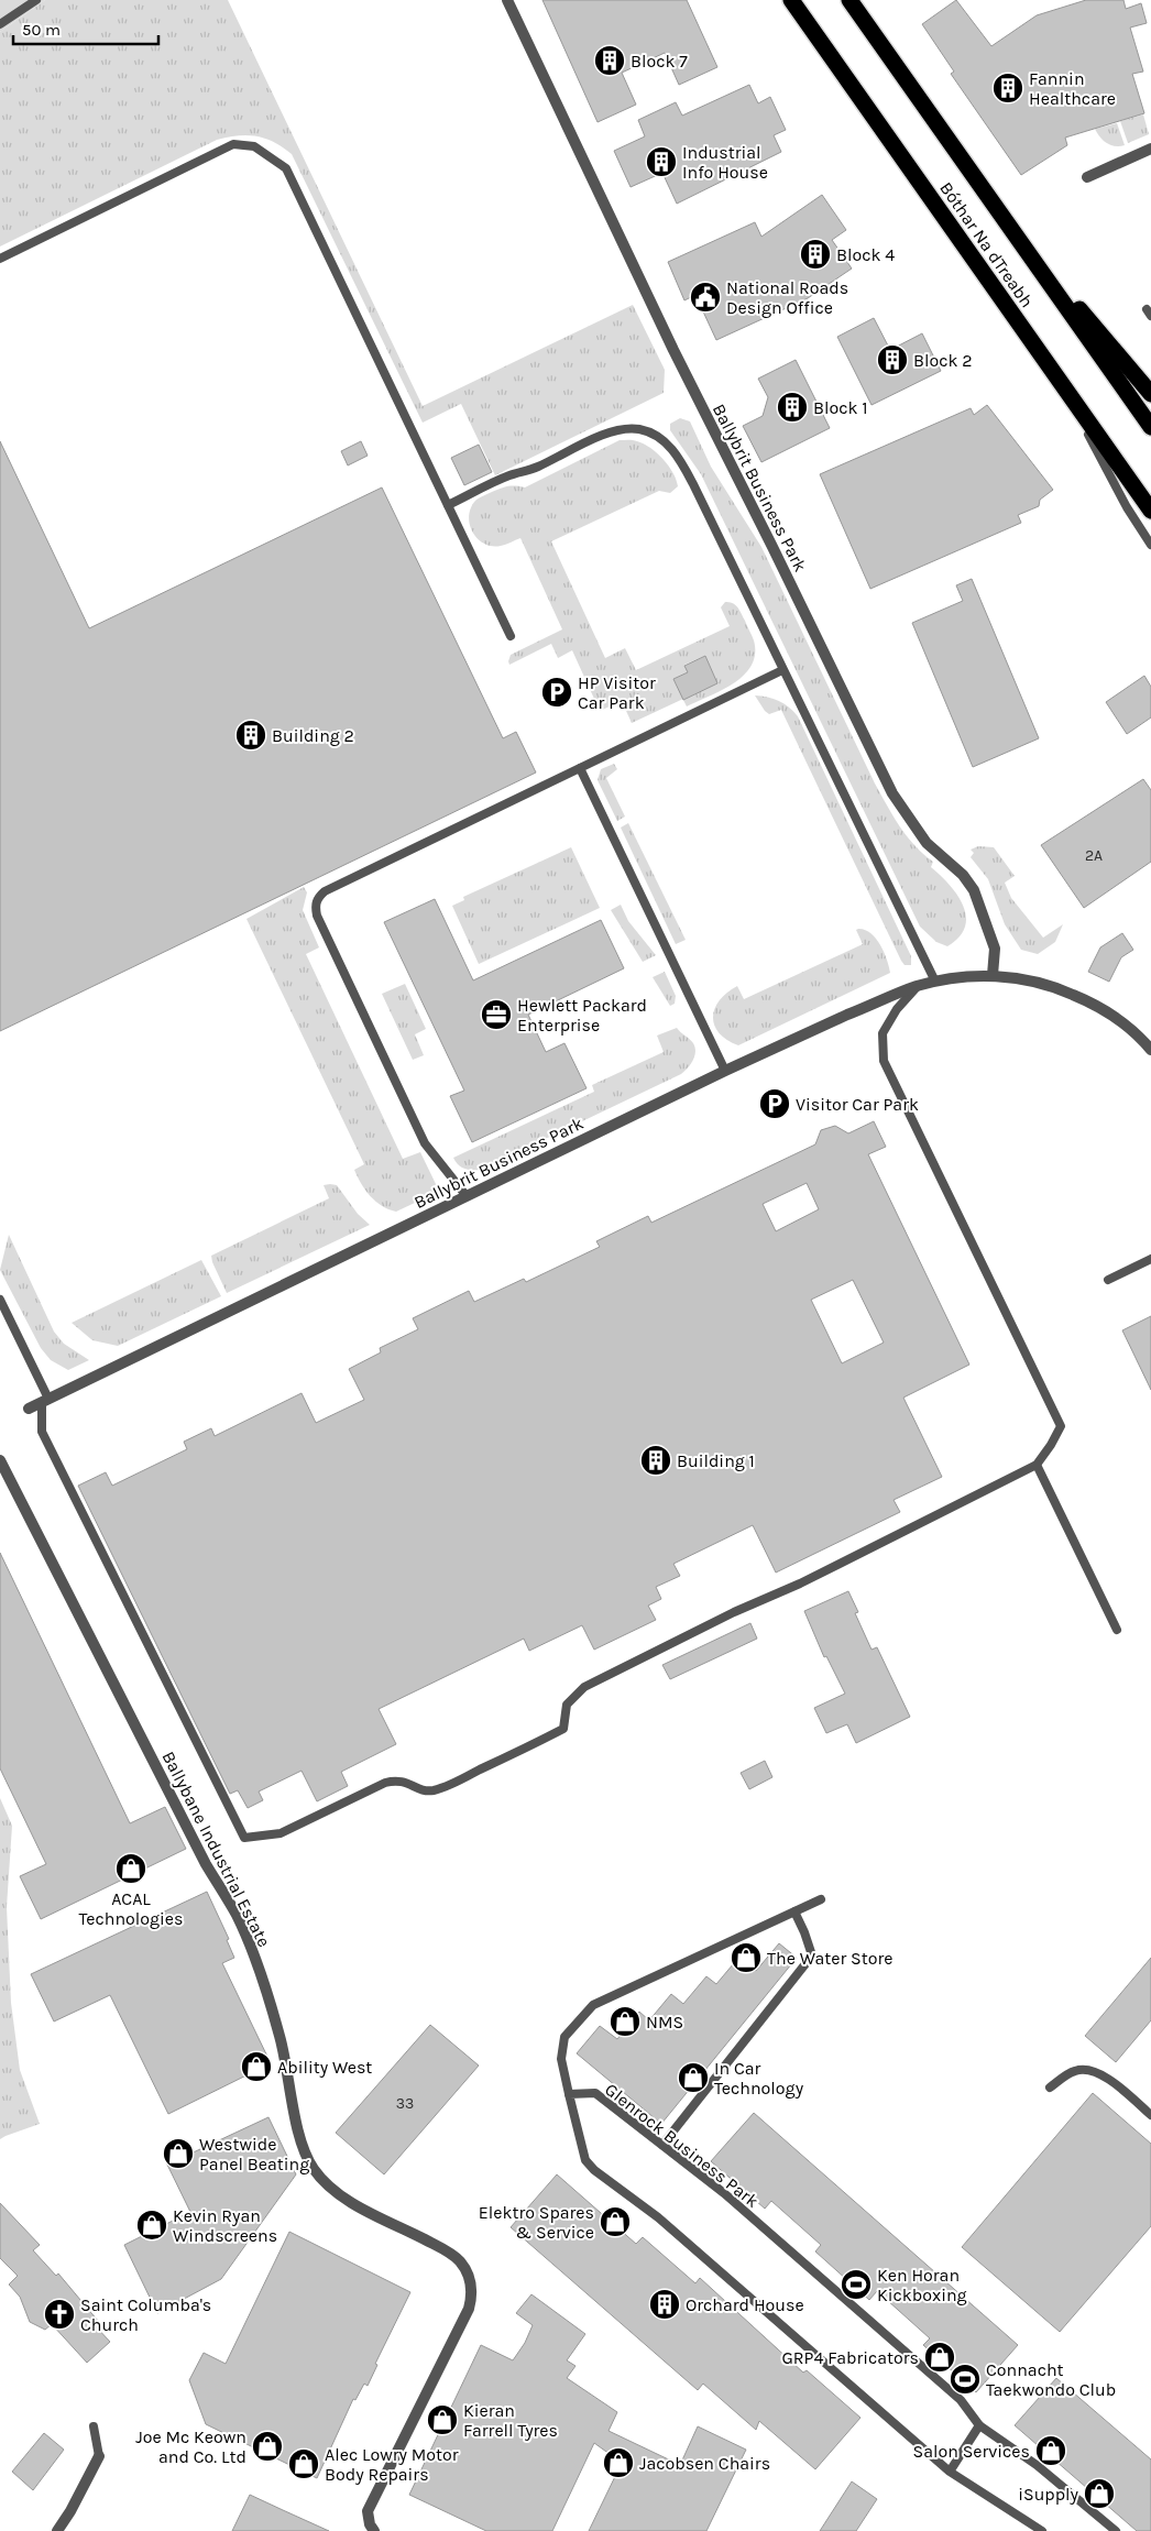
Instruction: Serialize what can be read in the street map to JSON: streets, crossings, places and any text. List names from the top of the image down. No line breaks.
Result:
{"streets":{"highway":["Bóthar Na dTreabh"],"street":["Ballybrit Business Park","Ballybane Industrial Estate"],"lane":["Glenrock Business Park"]},"places":{"building":["Block 7","Fannin Healthcare","Industrial Info House","Block 4","Block 2","Block 1","Building 2","Building 1","Orchard House"],"public building":["National Roads Design Office"],"parking":["HP Visitor Car Park","Visitor Car Park"],"office":["Hewlett Packard Enterprise"],"shop":["ACAL Technologies","The Water Store","NMS","Ability West","In Car Technology","Westwide Panel Beating","Elektro Spares & Service","Kevin Ryan Windscreens","GRP4 Fabricators","Kieran Farrell Tyres","Joe Mc Keown and Co. Ltd","Salon Services","Jacobsen Chairs","Alec Lowry Motor Body Repairs","iSupply"],"sports":["Ken Horan Kickboxing","Connacht Taekwondo Club"],"church":["Saint Columba's Church"]},"house_numbers":["2A","33"],"scale_bar":"50 m"}
